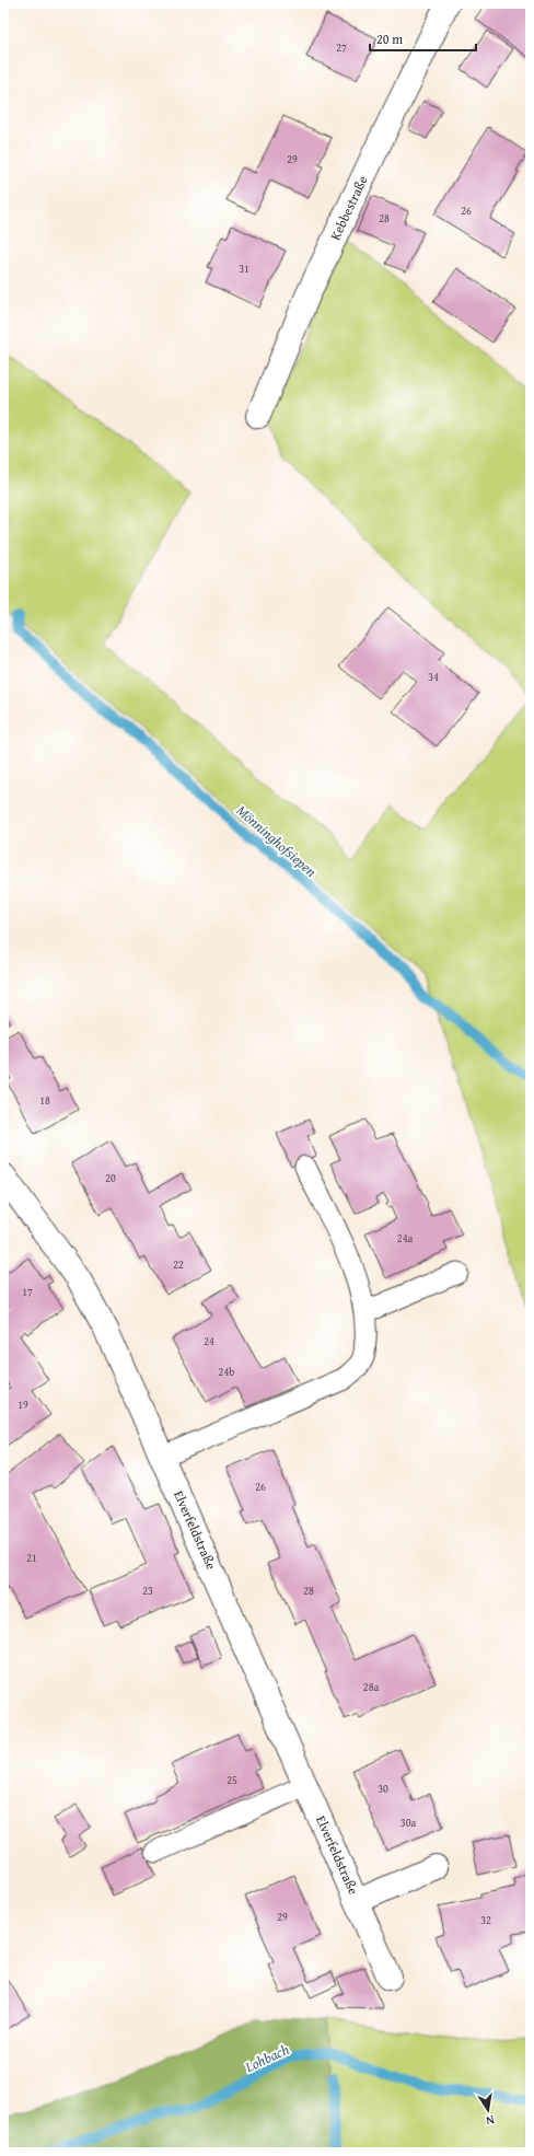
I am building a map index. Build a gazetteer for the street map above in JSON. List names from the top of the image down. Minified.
{"streets":{"street":["Kebbestraße","Elverfeldstraße"]},"water":["Mönninghofsiepen","Lohbach"],"house_numbers":["27","29","26","28","31","34","18","20","24a","22","17","24","24b","19","26","21","23","28","28a","25","30","30a","29","32"],"scale_bar":"20 m","north":"bottom"}
